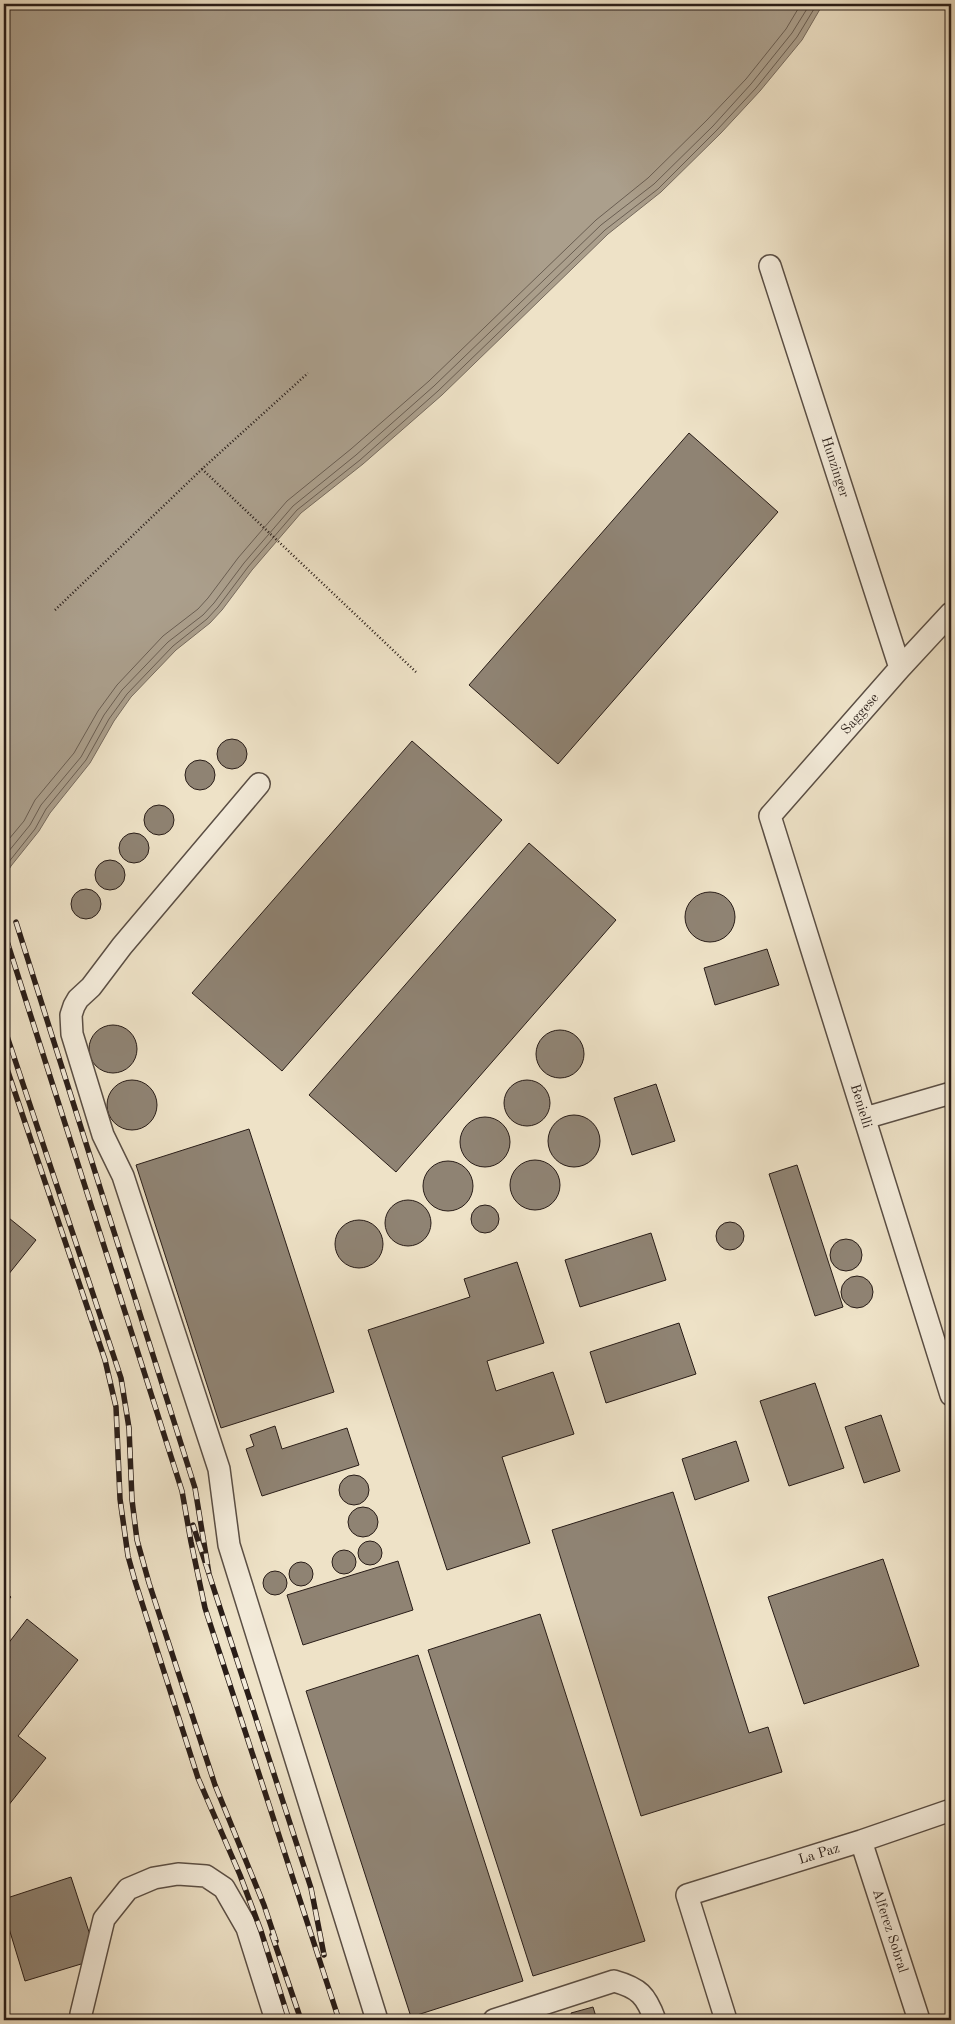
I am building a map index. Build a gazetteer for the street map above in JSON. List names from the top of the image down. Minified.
{"streets":{"street":["Hunzinger","Saggese","Benielli","La Paz","Alferez Sobral"]},"crossings":[["Hunzinger","Saggese"],["Saggese","Benielli"],["La Paz","Alferez Sobral"]]}
